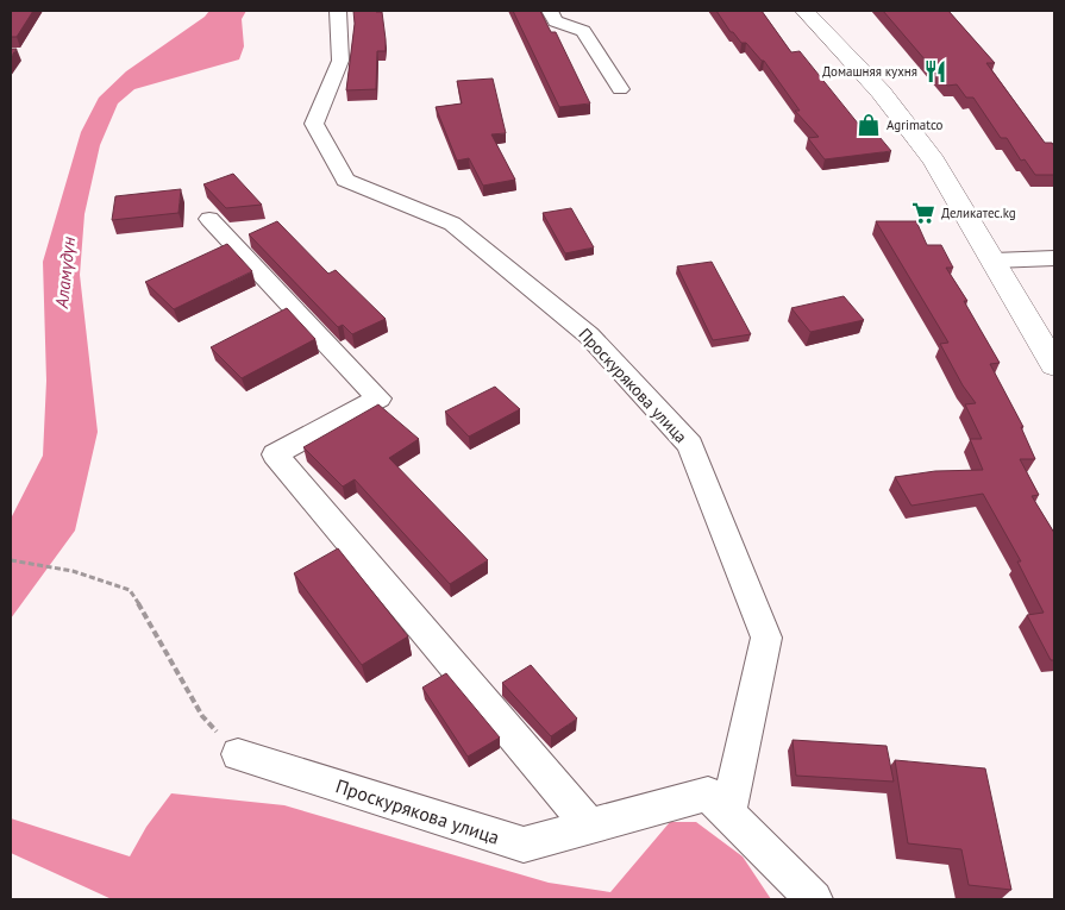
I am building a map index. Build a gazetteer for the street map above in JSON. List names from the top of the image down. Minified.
{"streets":{"street":["Проскурякова улица"]},"water":["Аламүдүн"],"places":{"restaurant":["Домашняя кухня"],"shop":["Agrimatco"],"supermarket":["Деликатес.kg"]}}
